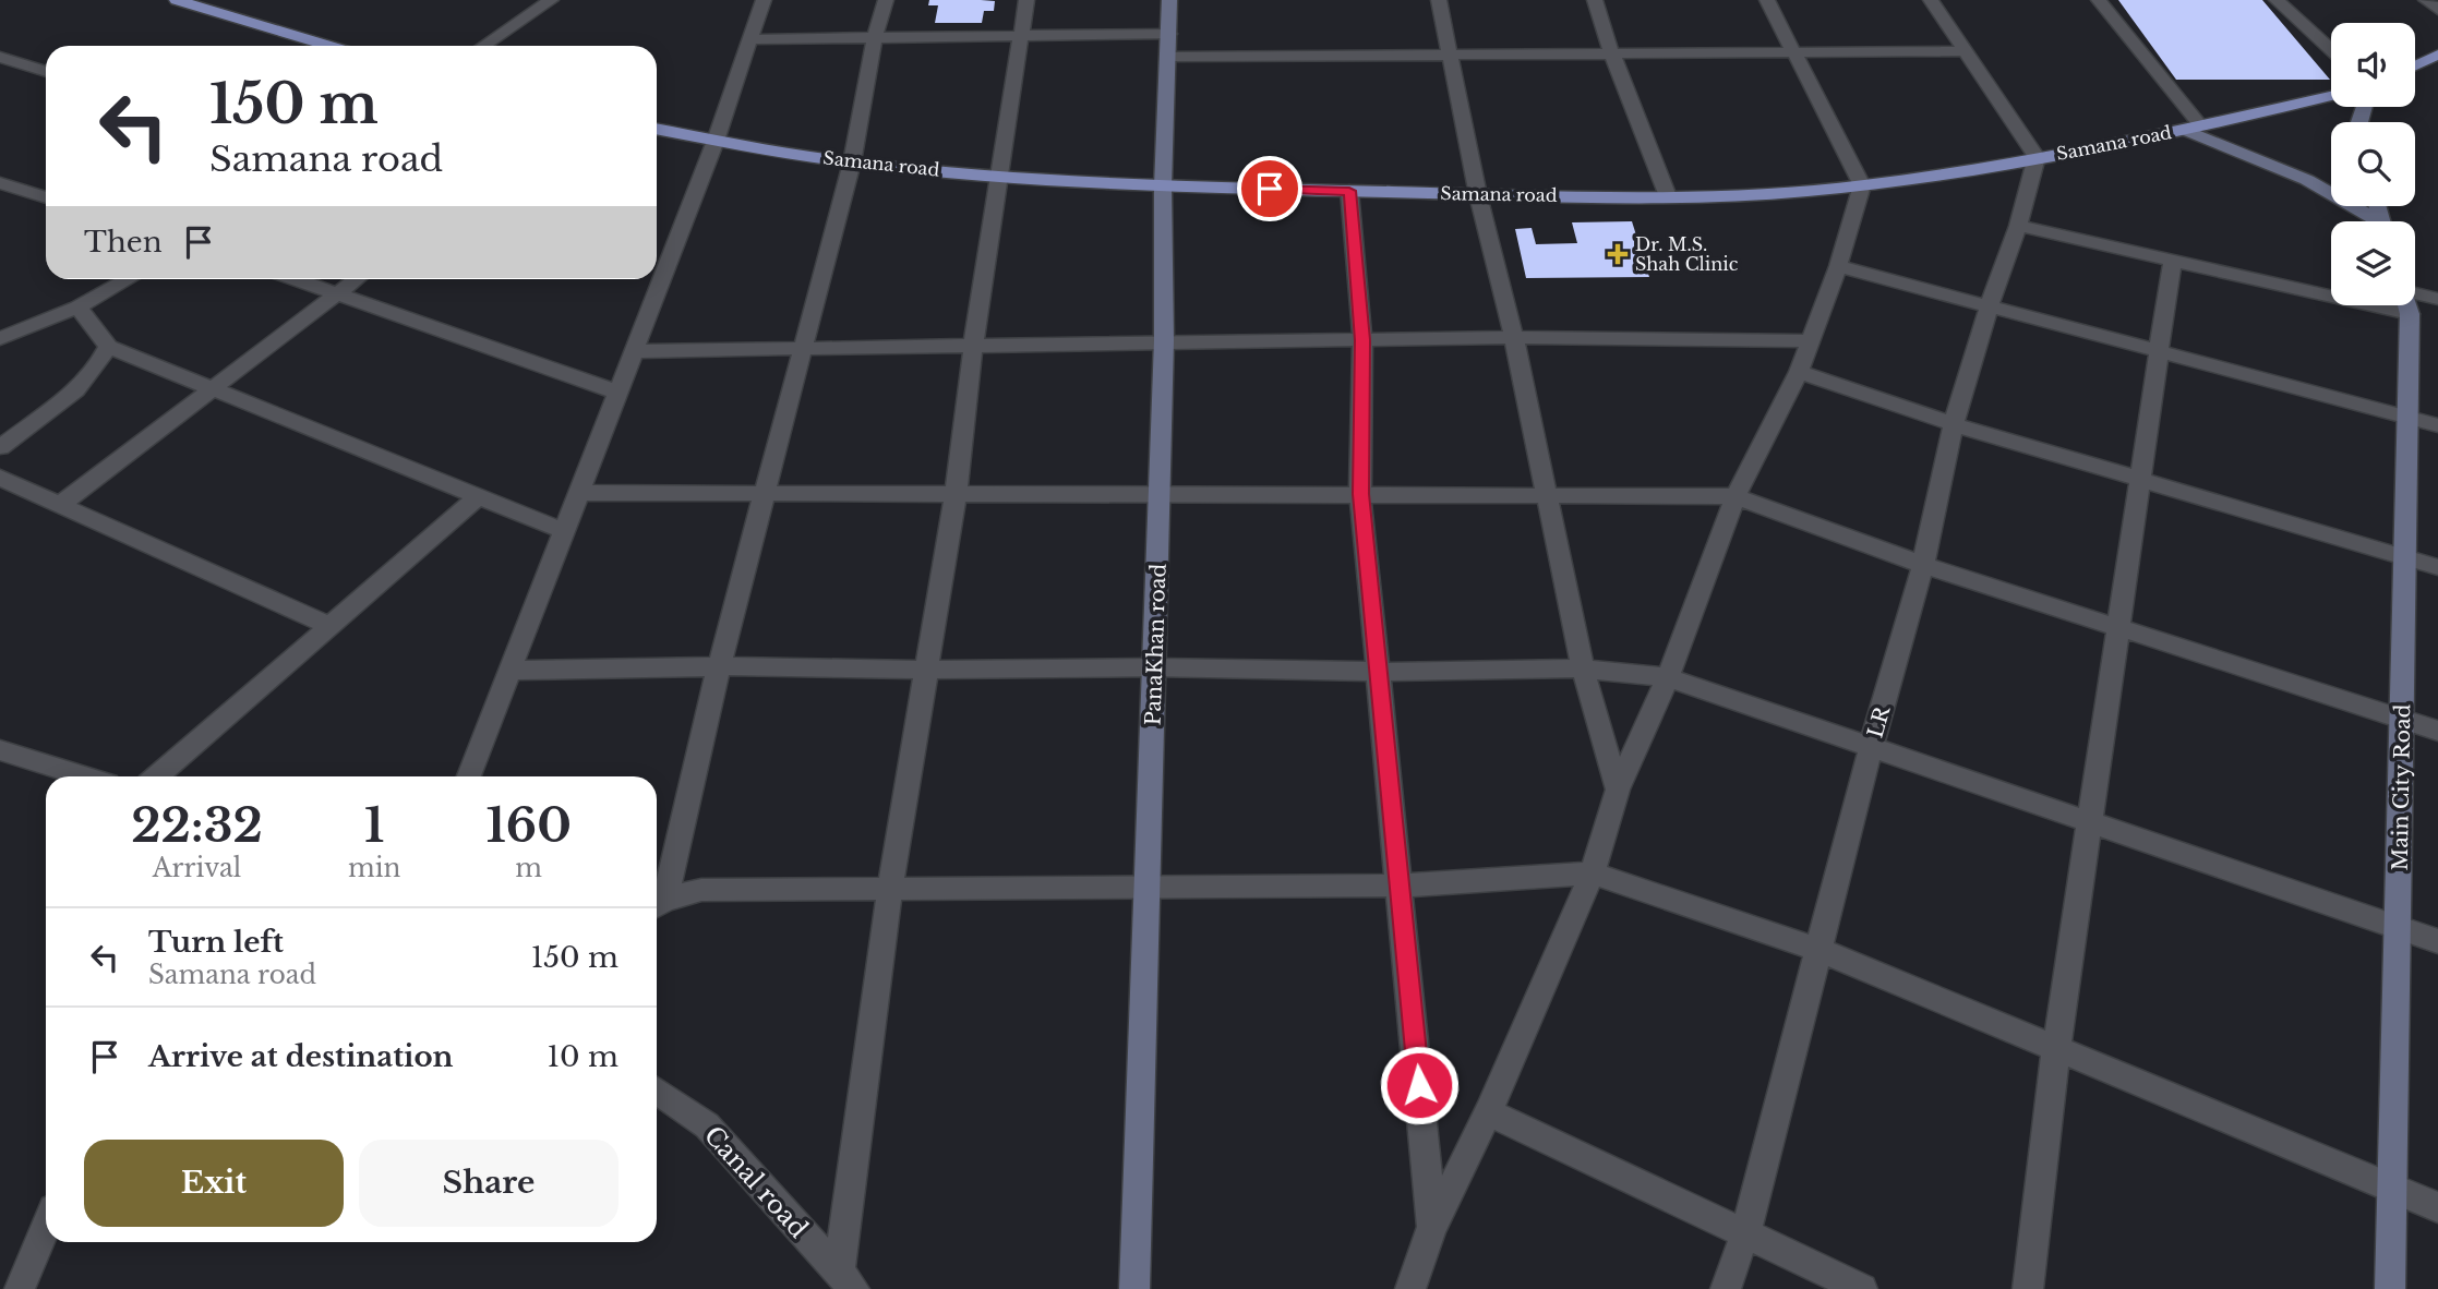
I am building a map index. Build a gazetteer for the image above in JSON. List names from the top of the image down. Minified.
{"streets":{"main road":["Samana road"],"street":["PanaKhan road","LR","Main City Road","Canal road"]},"crossings":[["Samana road","PanaKhan road"],["Samana road","LR"]],"places":{"health":["Dr. M.S. Shah Clinic"]},"page":{"turn":["150 m","Samana road"],"then":"Then","eta":["22:32","Arrival","1","min","160","m"],"list":[{"name":"Turn left","note":"Samana road","value":"150 m"},{"name":"Arrive at destination","value":"10 m"}],"buttons":["Exit","Share"]}}
